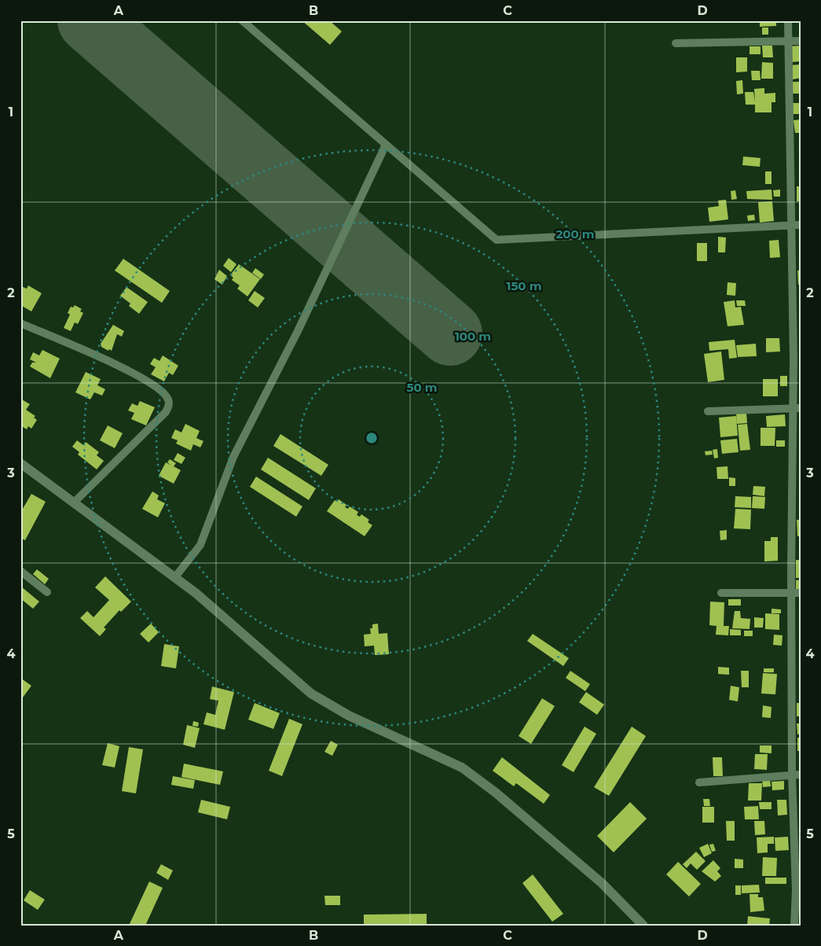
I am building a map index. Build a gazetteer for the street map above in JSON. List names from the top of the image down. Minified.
{"grid":{"columns":["A","B","C","D"],"rows":["1","2","3","4","5"]},"rings":["200 m","150 m","100 m","50 m"]}
